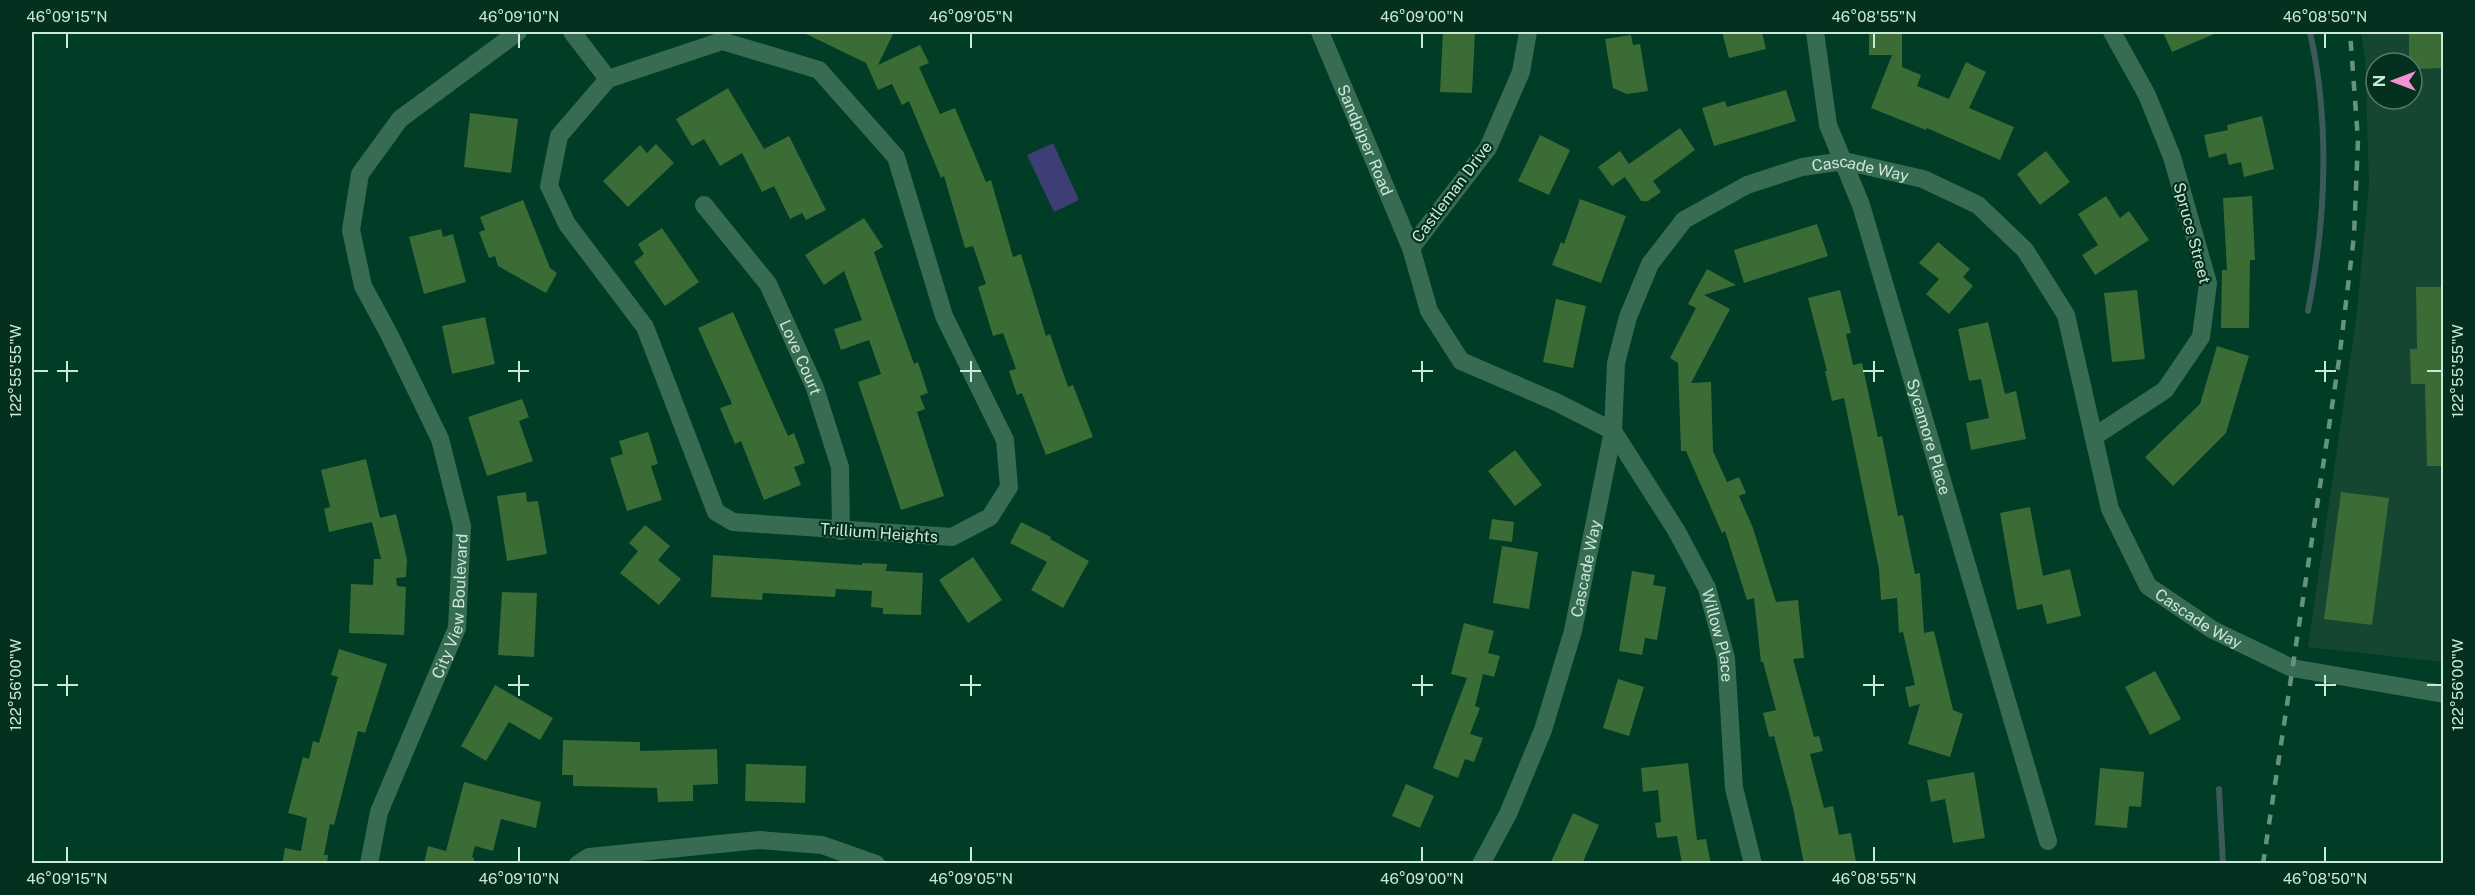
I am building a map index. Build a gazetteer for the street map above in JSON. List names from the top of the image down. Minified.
{"streets":{"street":["Sandpiper Road","Cascade Way","Castleman Drive","Spruce Street","Love Court","Sycamore Place","Trillium Heights","City View Boulevard","Willow Place"]},"crossings":[["Sandpiper Road","Castleman Drive"],["Cascade Way","Castleman Drive"],["Cascade Way","Spruce Street"],["Cascade Way","Sycamore Place"],["Cascade Way","Willow Place"],["Castleman Drive","Willow Place"],["Love Court","Trillium Heights"]],"north":"left","coordinates":["46°09'15\"N","46°09'10\"N","46°09'05\"N","46°09'00\"N","46°08'55\"N","46°08'50\"N","122°55'55\"W","122°56'00\"W"]}
